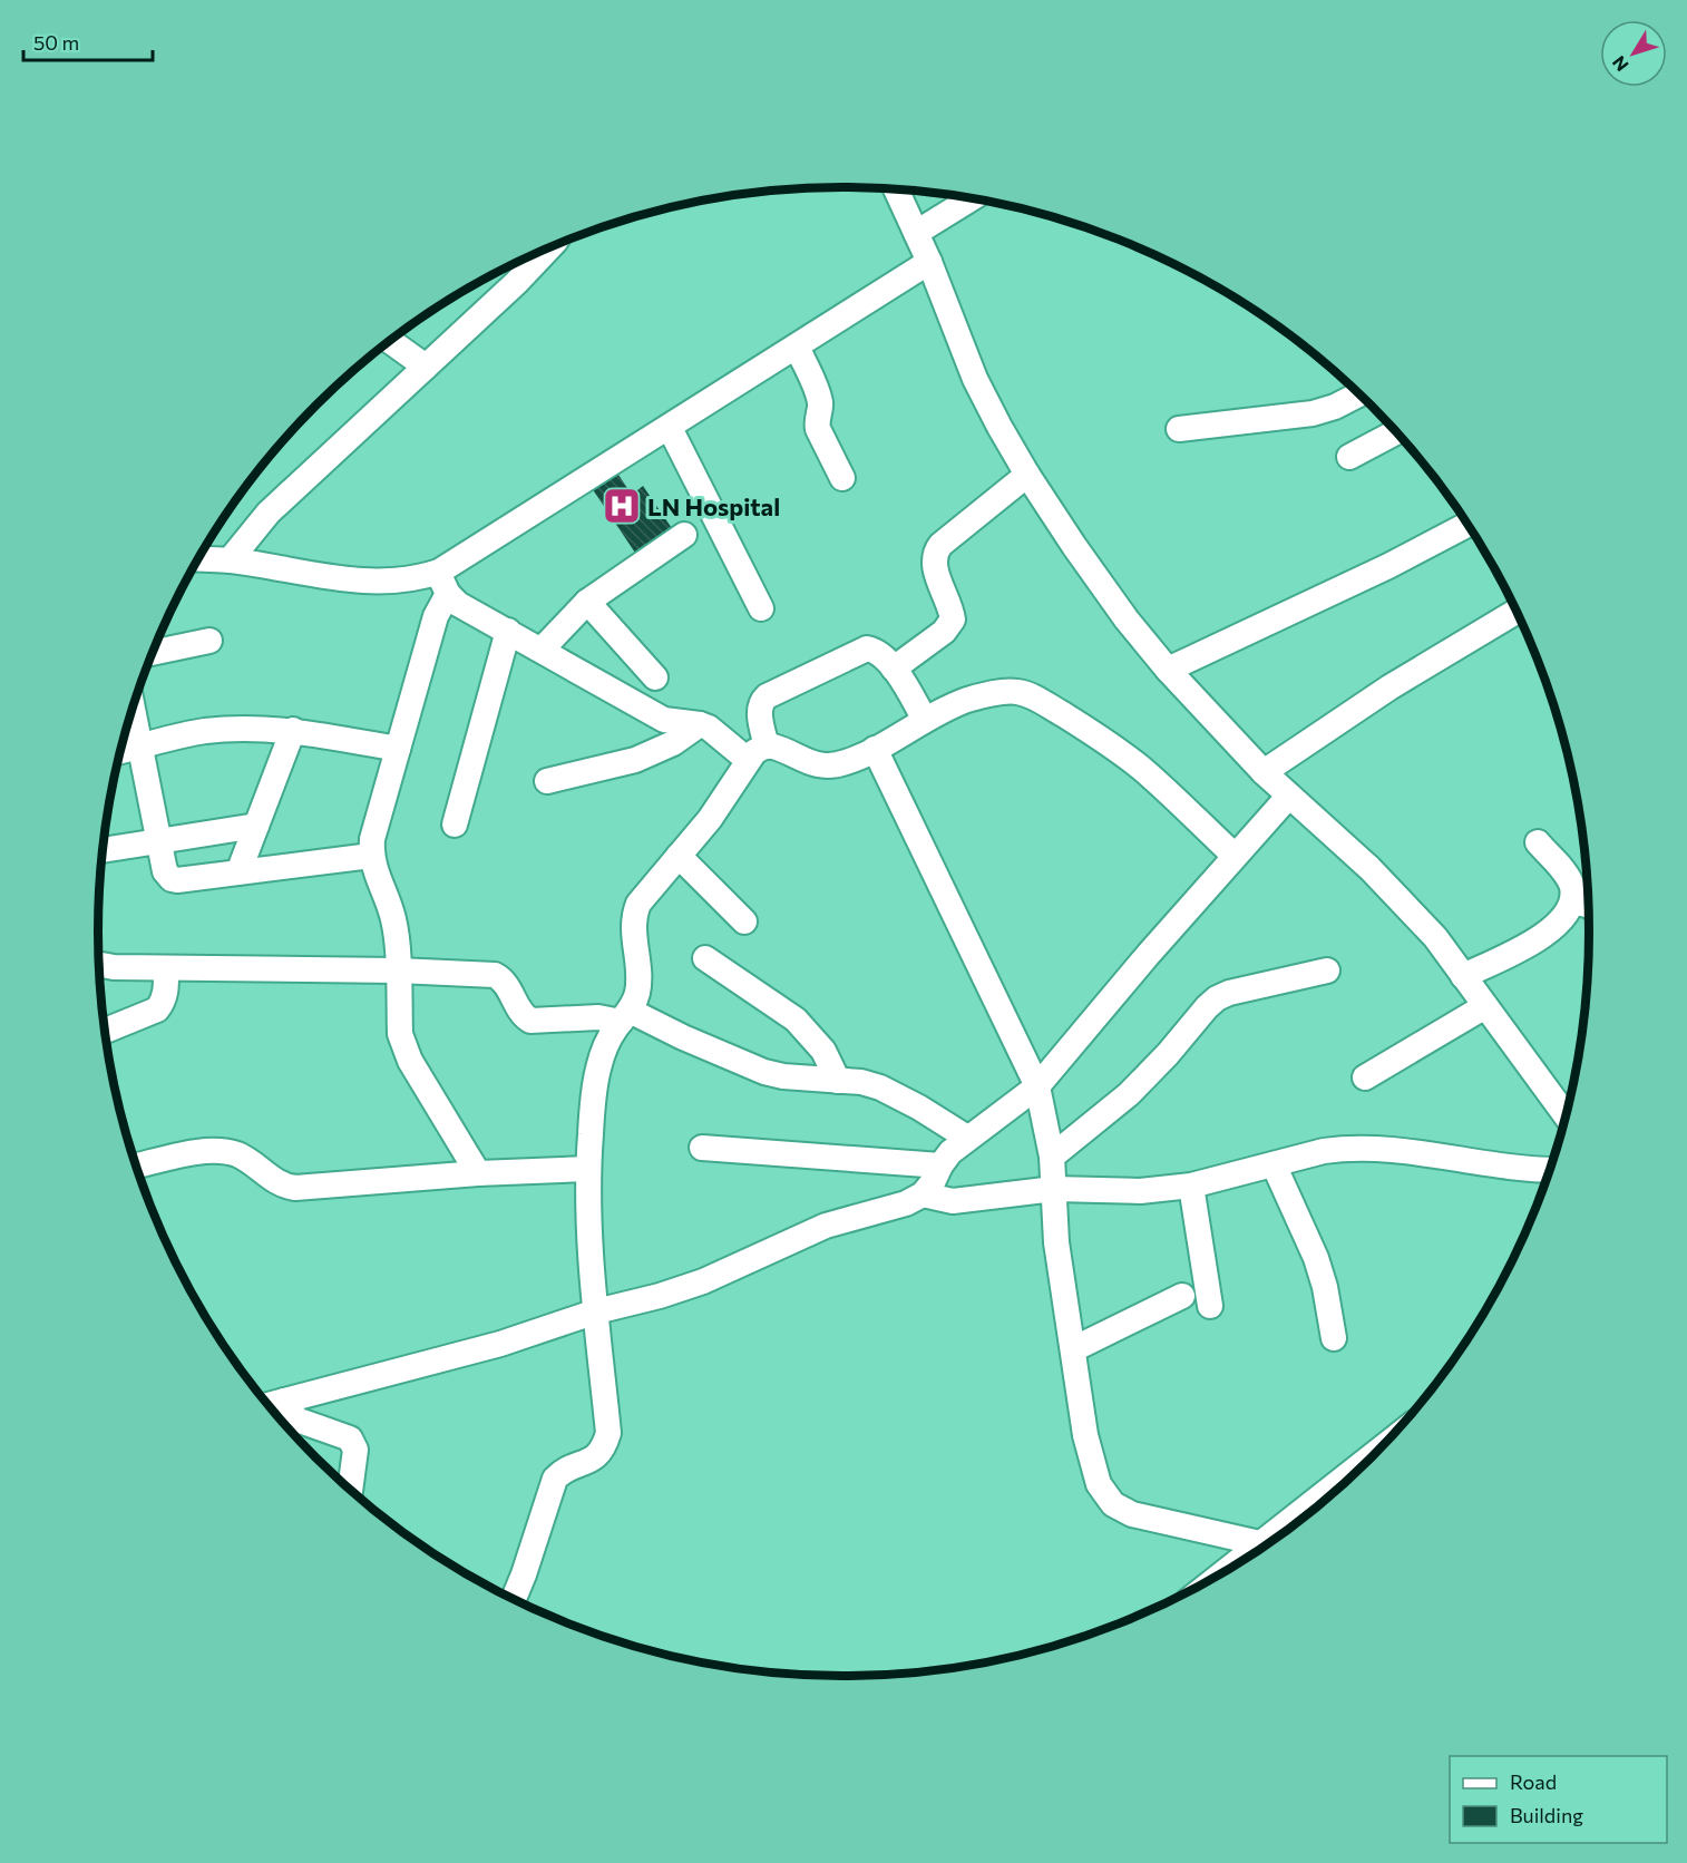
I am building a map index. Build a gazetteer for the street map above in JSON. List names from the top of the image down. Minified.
{"places":{"hospital":["LN Hospital"]},"legend":["Road","Building"],"scale_bar":"50 m","north":"bottom left"}
